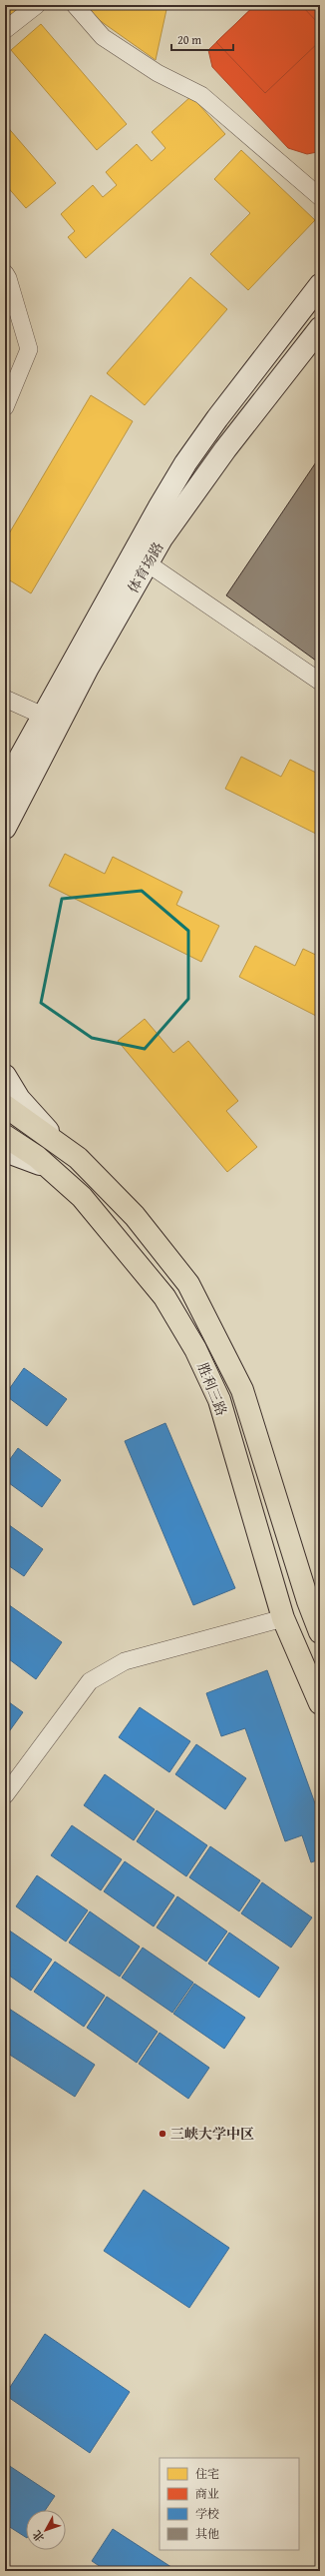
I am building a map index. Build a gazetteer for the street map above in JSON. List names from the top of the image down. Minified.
{"streets":{"main road":["体育场路","胜利三路"]},"places":["三峡大学中区"],"legend":["住宅","商业","学校","其他"],"scale_bar":"20 m","north":"bottom left"}
